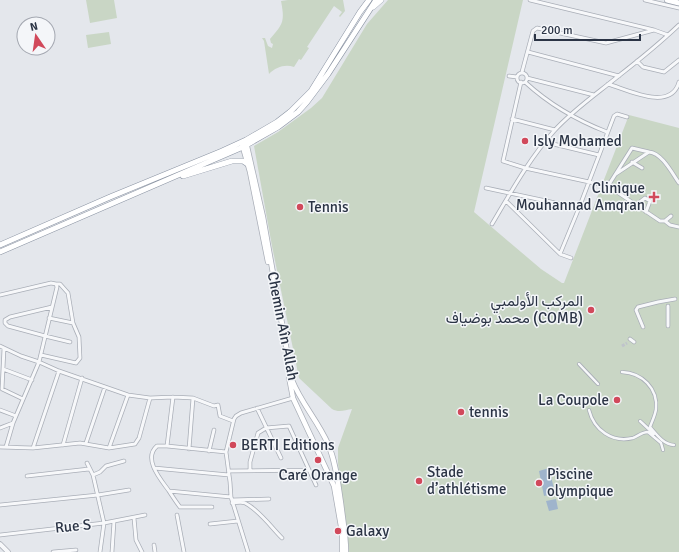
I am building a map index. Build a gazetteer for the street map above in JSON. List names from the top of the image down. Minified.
{"streets":{"main road":["Chemin Aîn Allah"],"street":["Rue S"]},"places":{"other":["Isly Mohamed","Tennis","المركب الأولمبي محمد بوضياف (COMB)","La Coupole","tennis","BERTI Editions","Caré Orange","Stade d’athlétisme","Piscine olympique","Galaxy"],"health":["Clinique Mouhannad Amqran"]},"scale_bar":"200 m","north":"top"}
